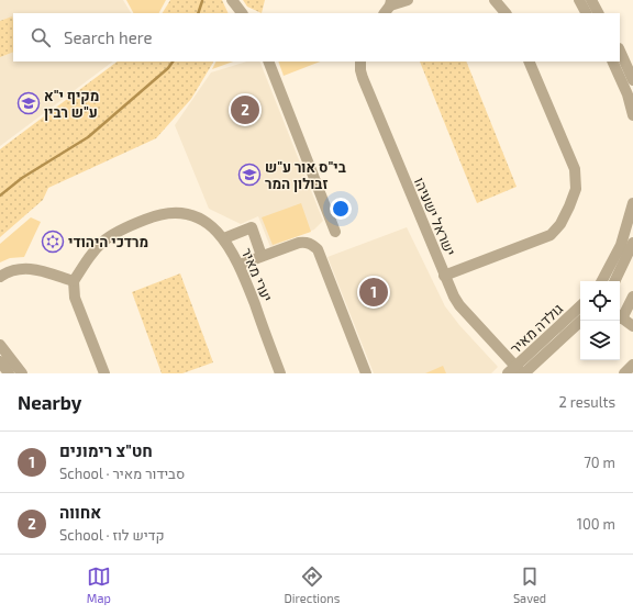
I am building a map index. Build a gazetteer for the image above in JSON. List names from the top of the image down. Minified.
{"streets":{"street":["ישראל ישעיהו","יערי מאיר","גולדה מאיר"]},"crossings":[["ישראל ישעיהו","גולדה מאיר"]],"places":{"school or university":["מקיף י\"א ע\"ש רבין","בי\"ס אור ע\"ש זבולון המר"],"synagogue":["מרדכי היהודי"]},"page":{"search":"Search here","pins":["2","1"],"heading":["Nearby","2 results"],"list":[{"mark":"1","name":"חט\"צ רימונים","note":"School · סבידור מאיר","value":"70 m"},{"mark":"2","name":"אחווה","note":"School · קדיש לוז","value":"100 m"}],"nav":["Map","Directions","Saved"]}}
